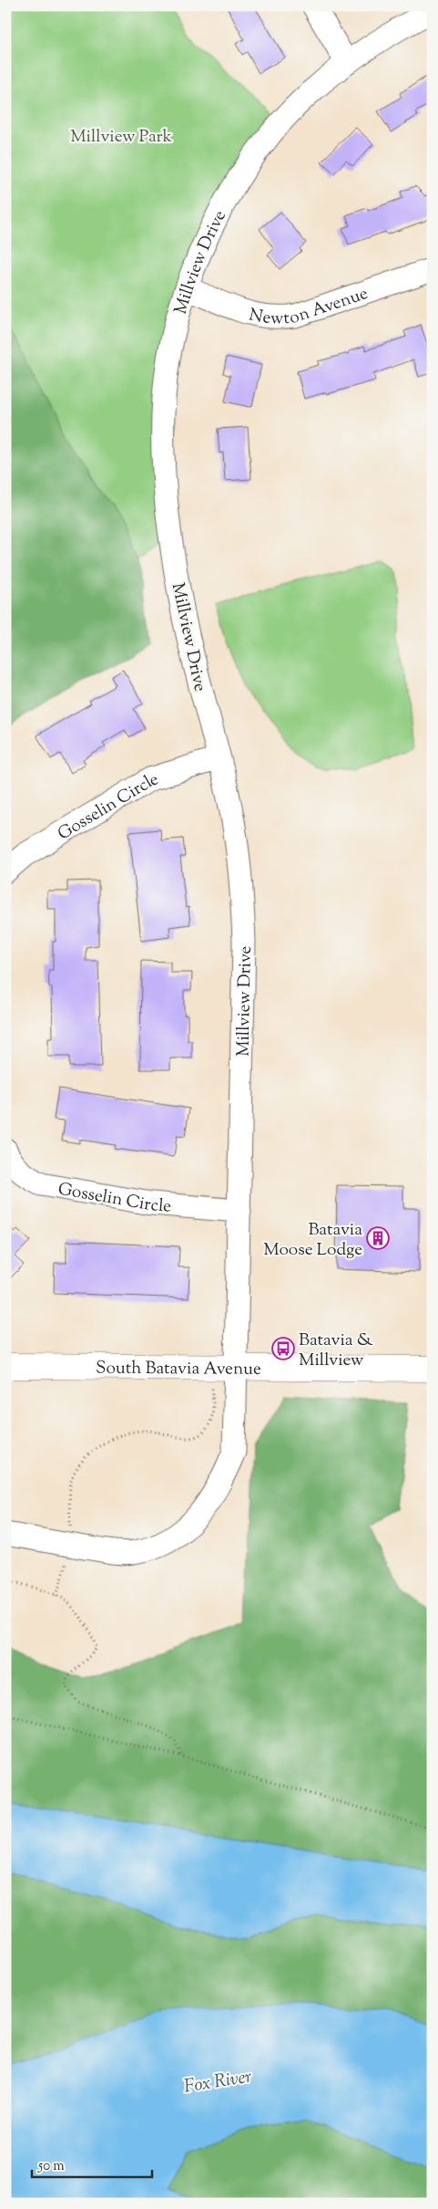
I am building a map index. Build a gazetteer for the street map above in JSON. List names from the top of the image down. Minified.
{"streets":{"main road":["South Batavia Avenue"],"street":["Millview Drive","Newton Avenue","Gosselin Circle"]},"crossings":[["Millview Drive","Newton Avenue"],["Millview Drive","Gosselin Circle"],["Millview Drive","South Batavia Avenue"]],"water":["Fox River"],"parks":["Millview Park"],"places":{"building":["Batavia Moose Lodge"],"bus stop":["Batavia & Millview"]},"scale_bar":"50 m"}
